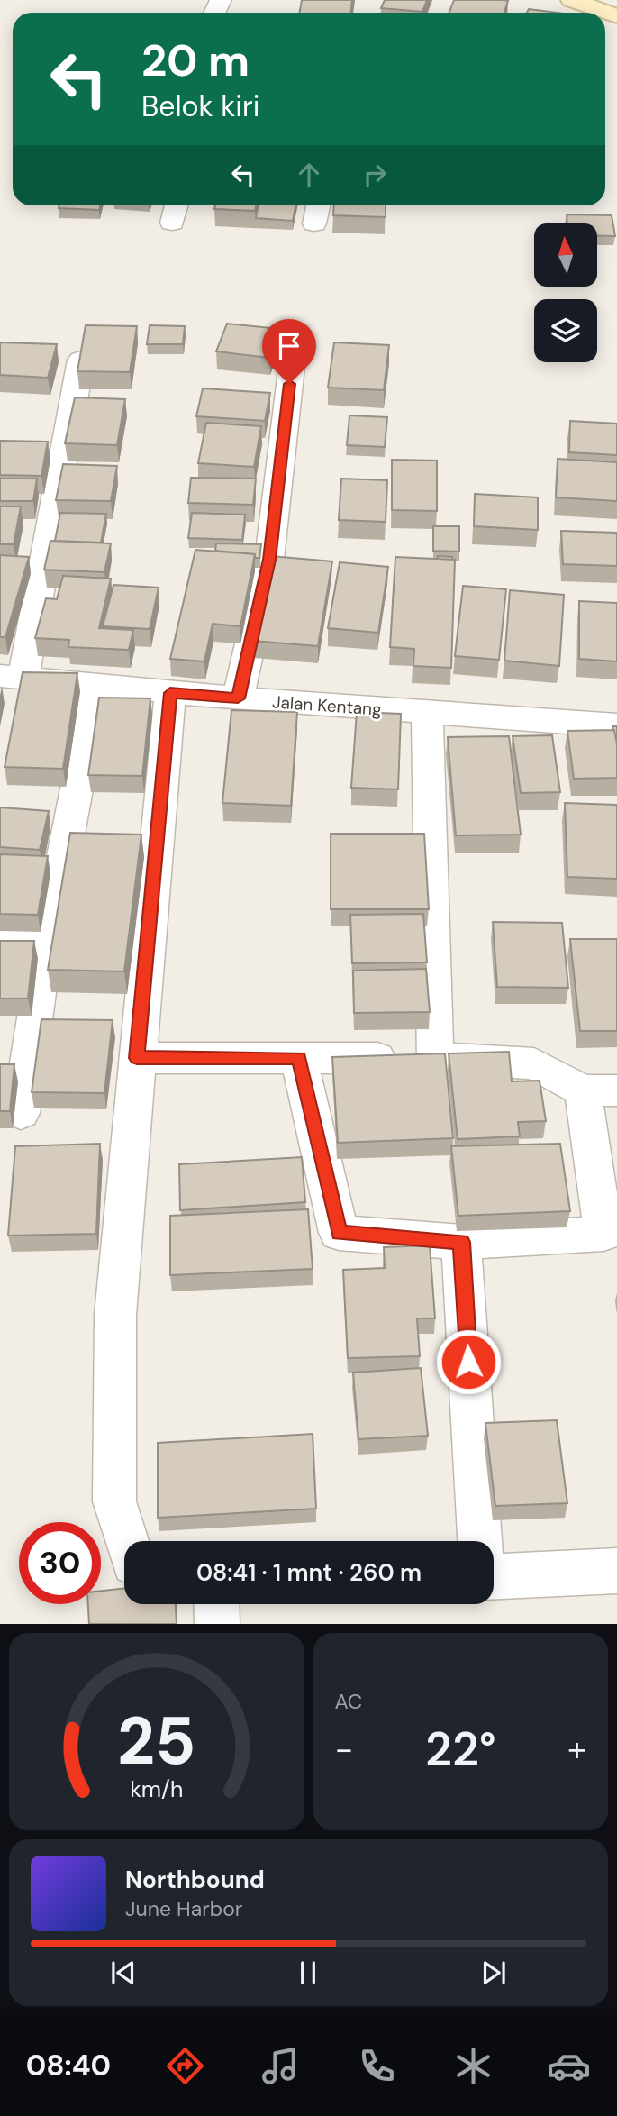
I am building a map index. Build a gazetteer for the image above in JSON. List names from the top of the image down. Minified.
{"streets":{"street":["Jalan Kentang"]},"north":"top","page":{"turn":["20 m","Belok kiri"],"limit":"30","trip":"08:41 · 1 mnt · 260 m","tile":"AC","heat":["−","22°","+"],"song":["Northbound","June Harbor"],"tabs":"08:40","gauge":["25","km/h"]}}
